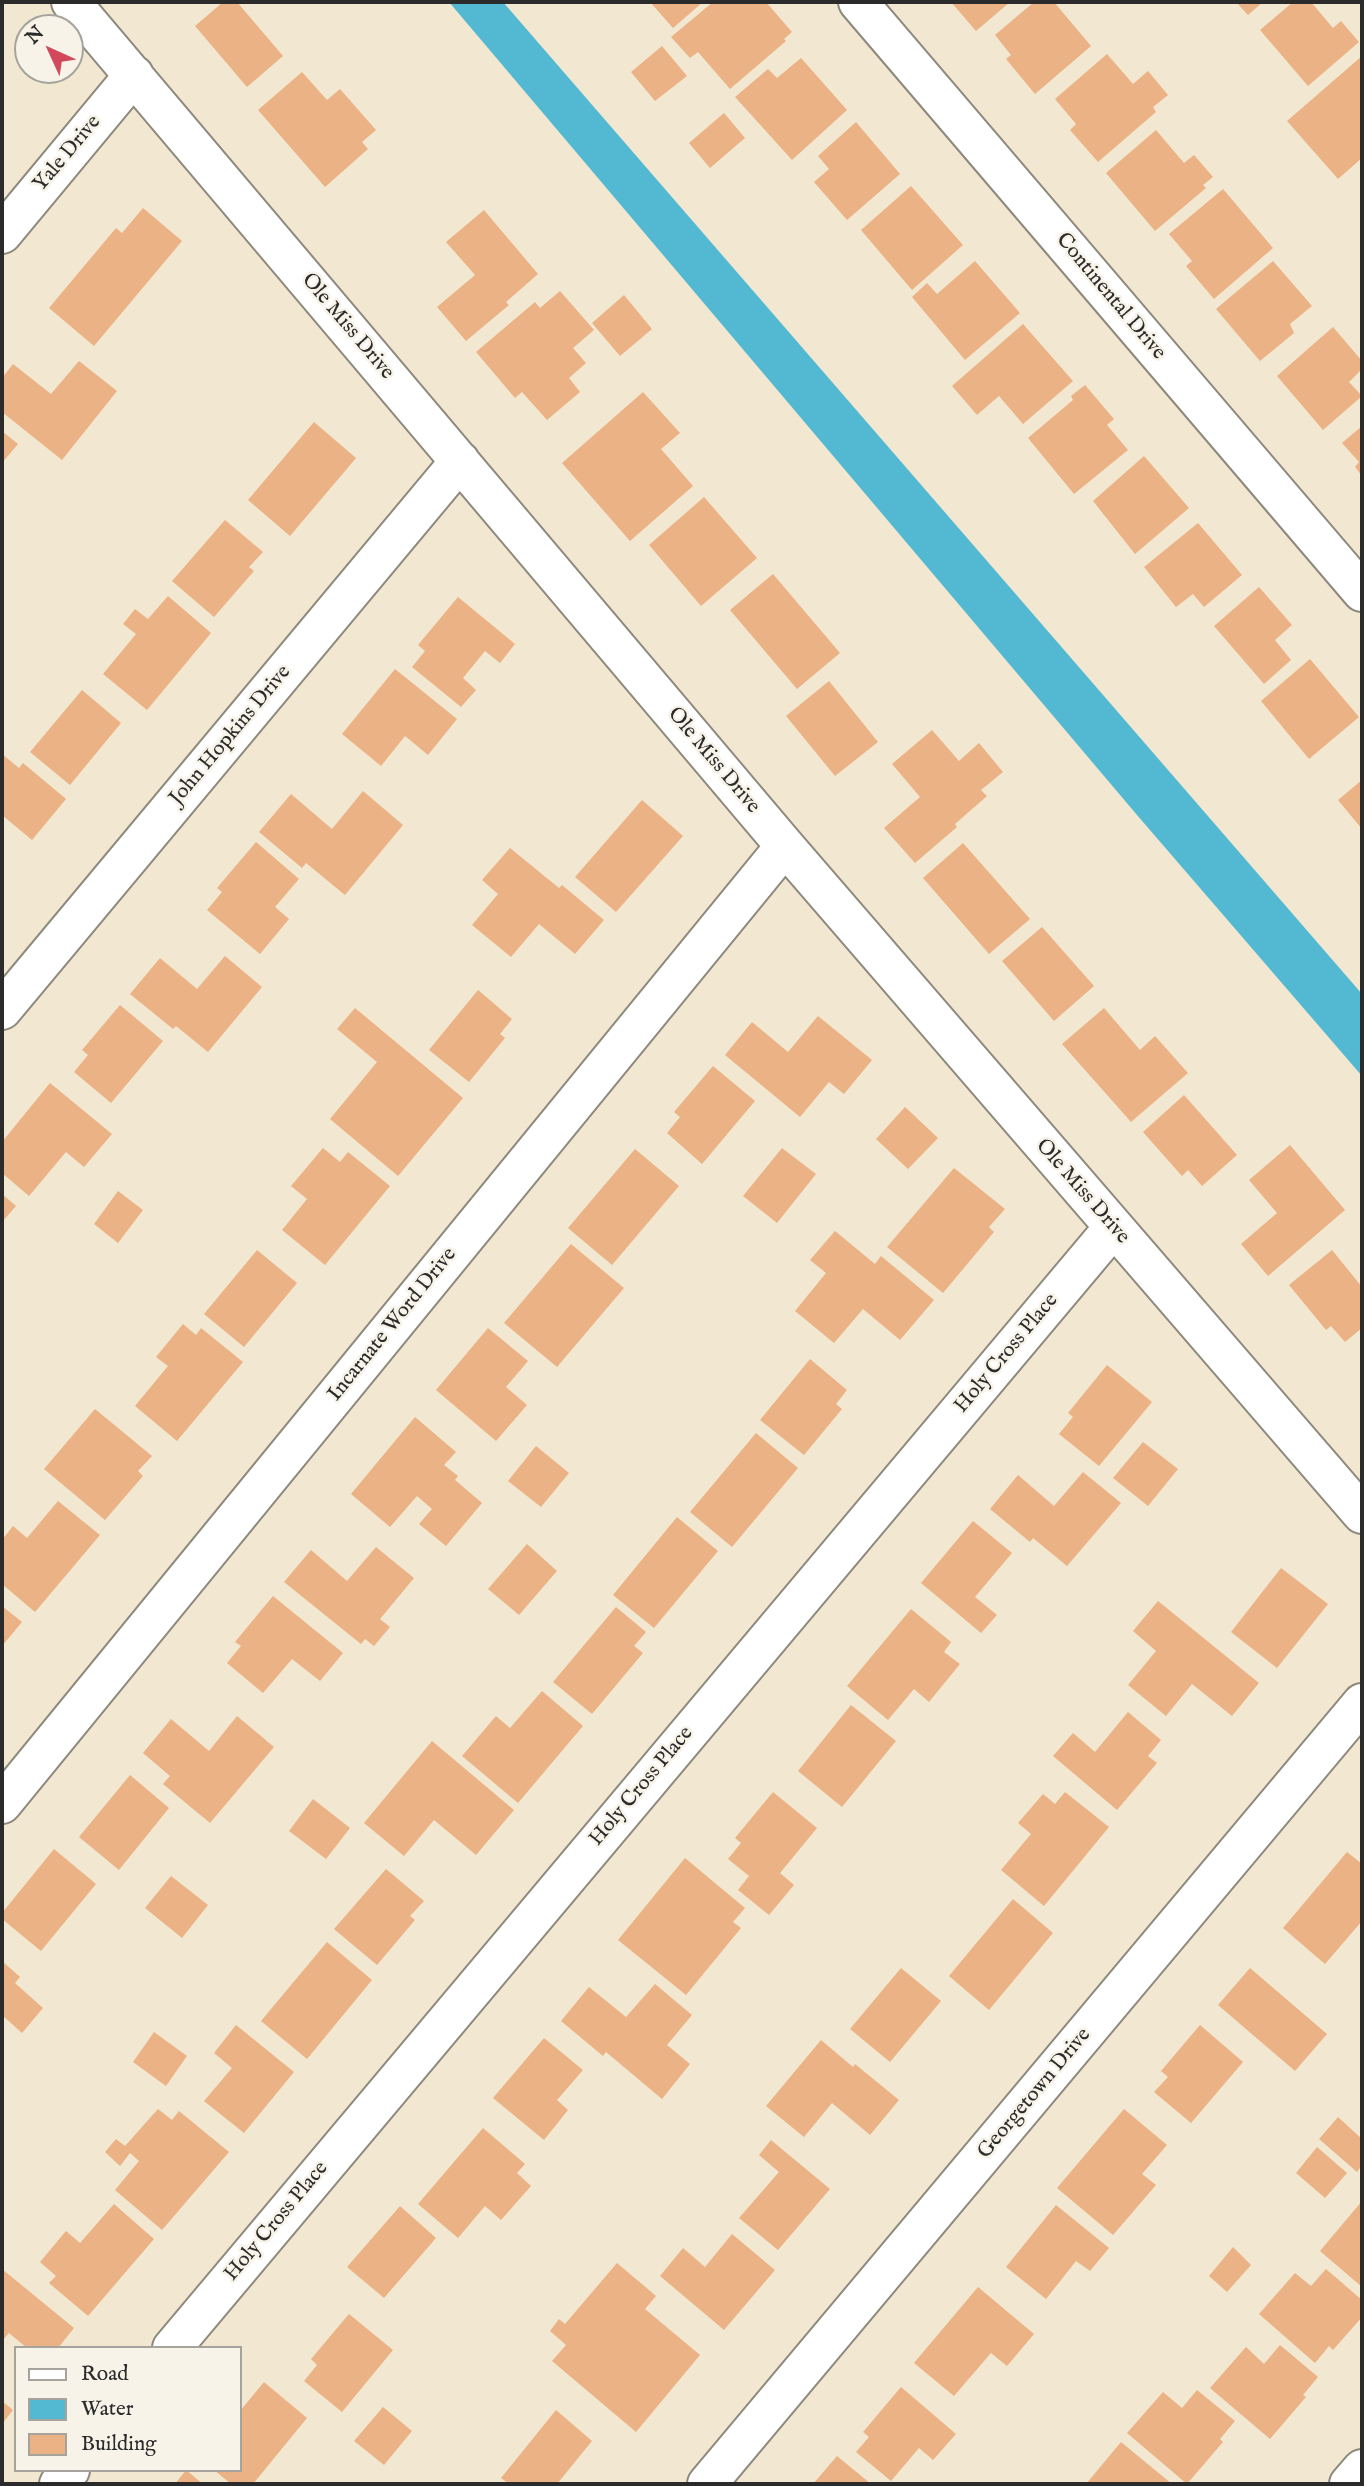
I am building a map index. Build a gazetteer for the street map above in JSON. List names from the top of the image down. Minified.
{"streets":{"street":["Yale Drive","Continental Drive","Ole Miss Drive","John Hopkins Drive","Incarnate Word Drive","Holy Cross Place","Georgetown Drive"]},"crossings":[["Yale Drive","Ole Miss Drive"],["Ole Miss Drive","John Hopkins Drive"],["Ole Miss Drive","Incarnate Word Drive"],["Ole Miss Drive","Holy Cross Place"]],"legend":["Road","Water","Building"],"north":"top left"}
